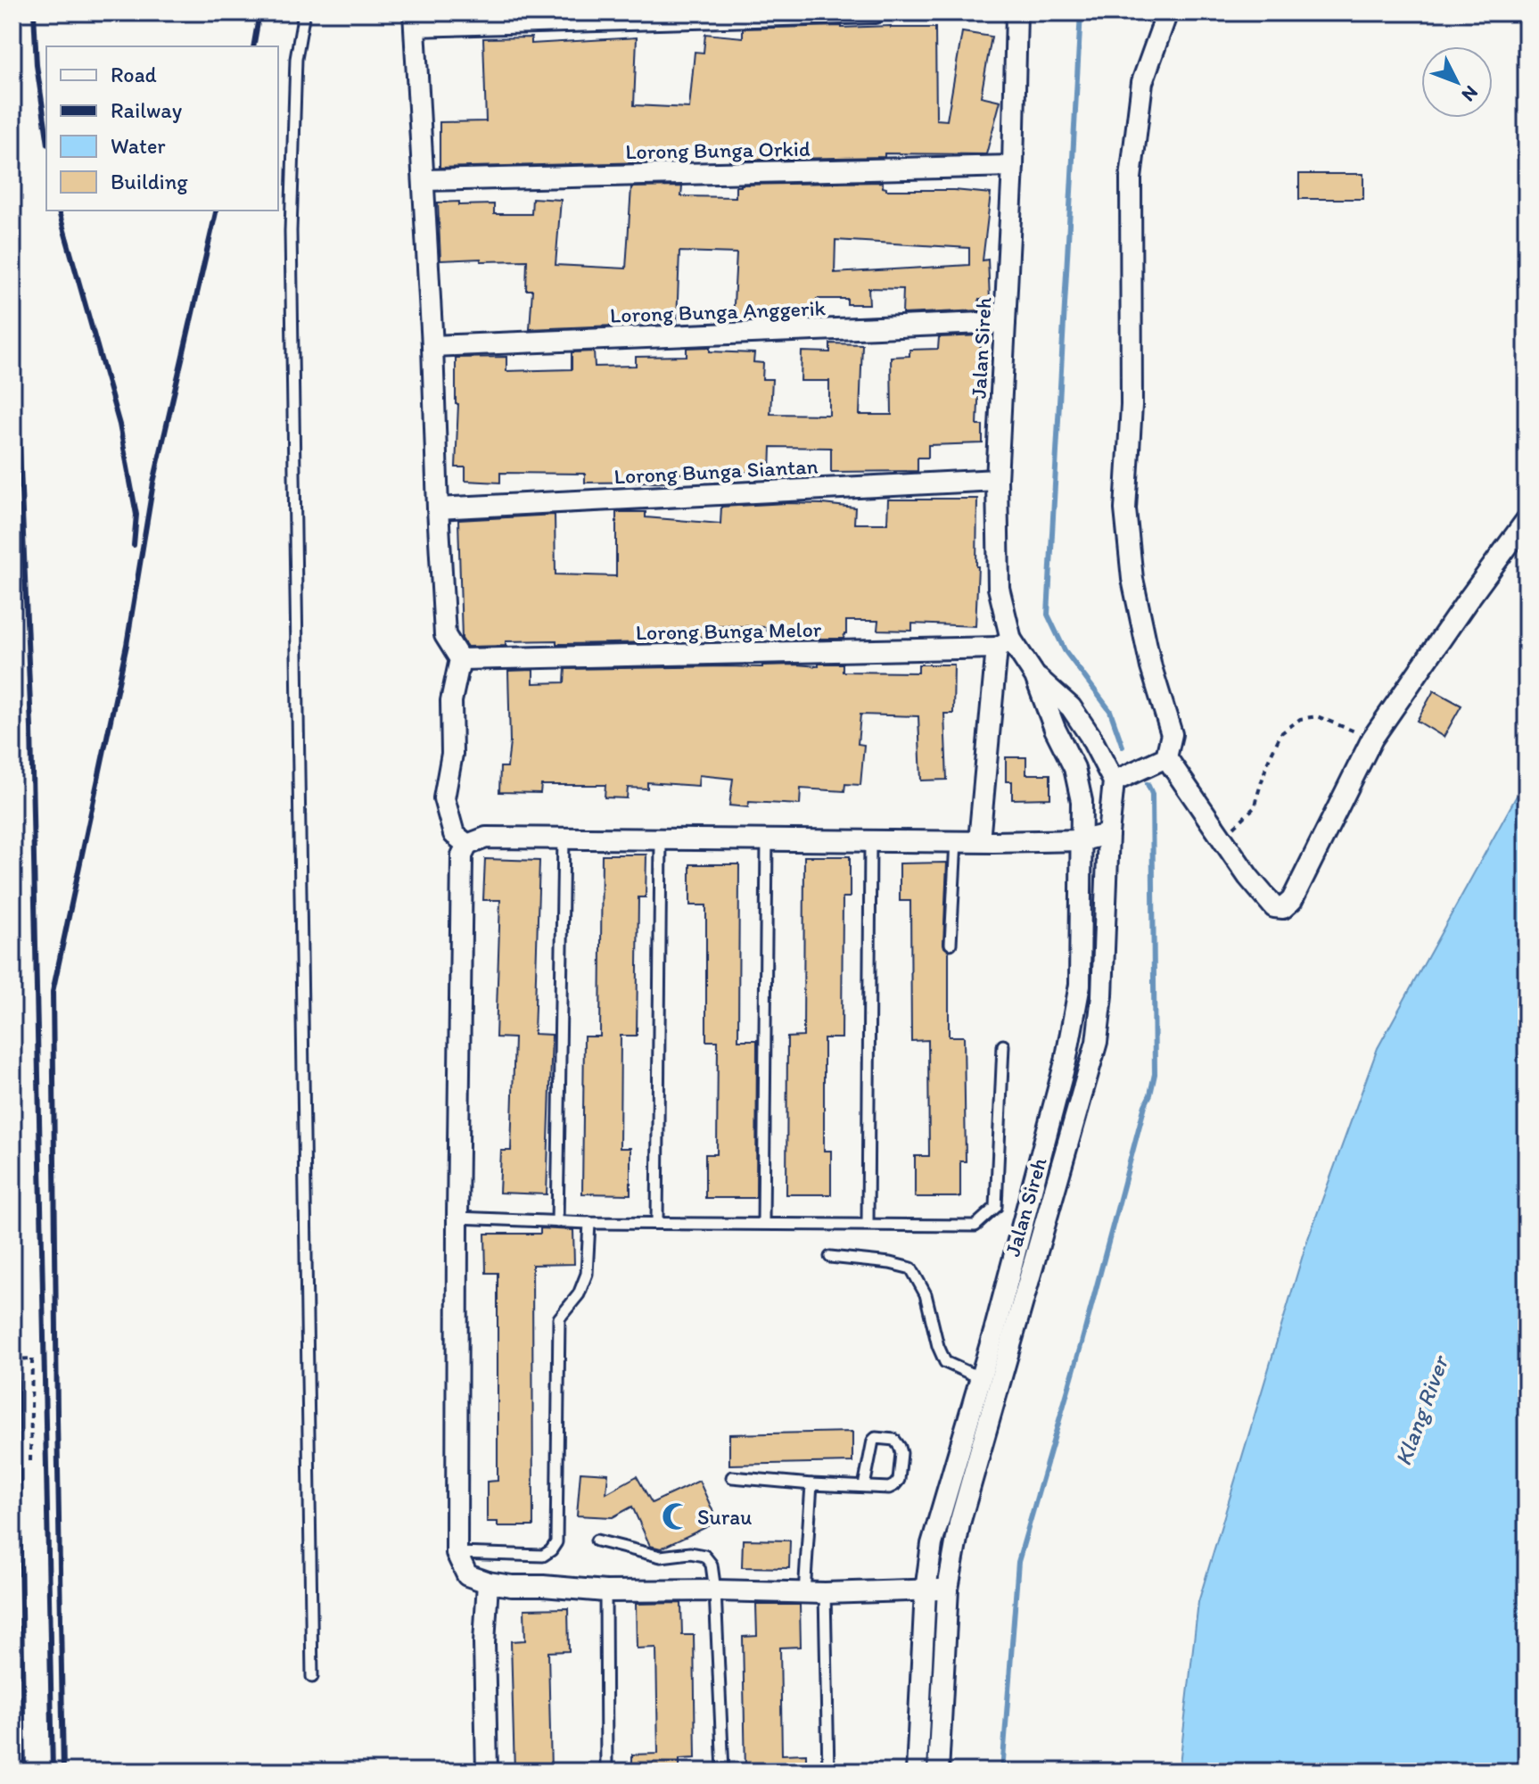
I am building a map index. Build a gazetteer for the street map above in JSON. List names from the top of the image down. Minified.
{"streets":{"street":["Lorong Bunga Orkid","Lorong Bunga Anggerik","Jalan Sireh","Lorong Bunga Siantan","Lorong Bunga Melor"]},"crossings":[["Lorong Bunga Orkid","Jalan Sireh"],["Lorong Bunga Anggerik","Jalan Sireh"],["Jalan Sireh","Lorong Bunga Siantan"],["Jalan Sireh","Lorong Bunga Melor"]],"water":["Klang River"],"places":{"mosque":["Surau"]},"legend":["Road","Railway","Water","Building"],"north":"bottom right"}
